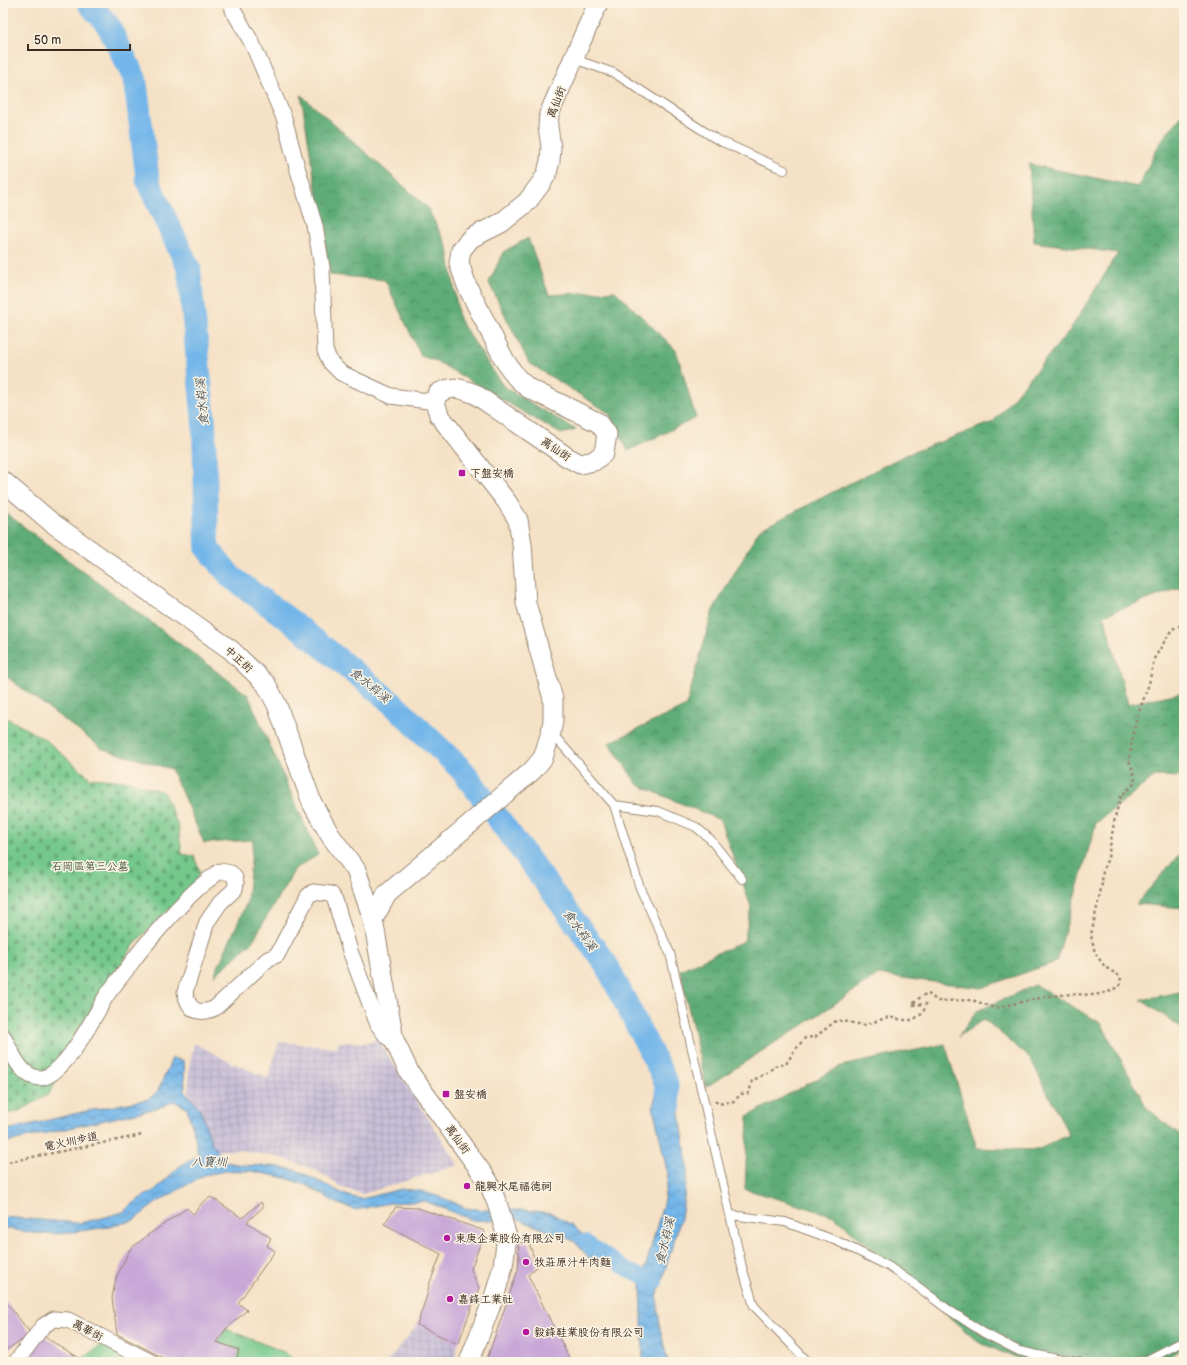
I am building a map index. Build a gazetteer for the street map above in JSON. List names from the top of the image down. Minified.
{"streets":{"street":["萬仙街","中正街","萬華街"],"path":["電火圳步道"]},"crossings":[["萬仙街","中正街"]],"water":["食水嵙溪","八寶圳"],"parks":["石岡區第三公墓"],"places":{"transit":["下盤安橋","盤安橋"],"other":["龍興水尾福德祠","東庚企業股份有限公司","牧莊原汁牛肉麵","嘉鋒工業社","毅鋒鞋業股份有限公司"]},"scale_bar":"50 m"}
